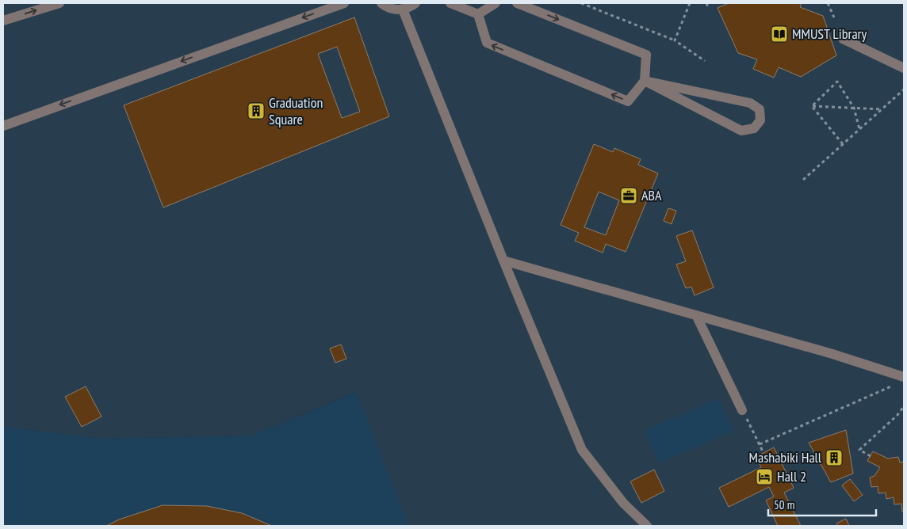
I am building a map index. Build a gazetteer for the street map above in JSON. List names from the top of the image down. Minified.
{"places":{"library":["MMUST Library"],"building":["Graduation Square","Mashabiki Hall"],"office":["ABA"],"hotel":["Hall 2"]},"scale_bar":"50 m"}
